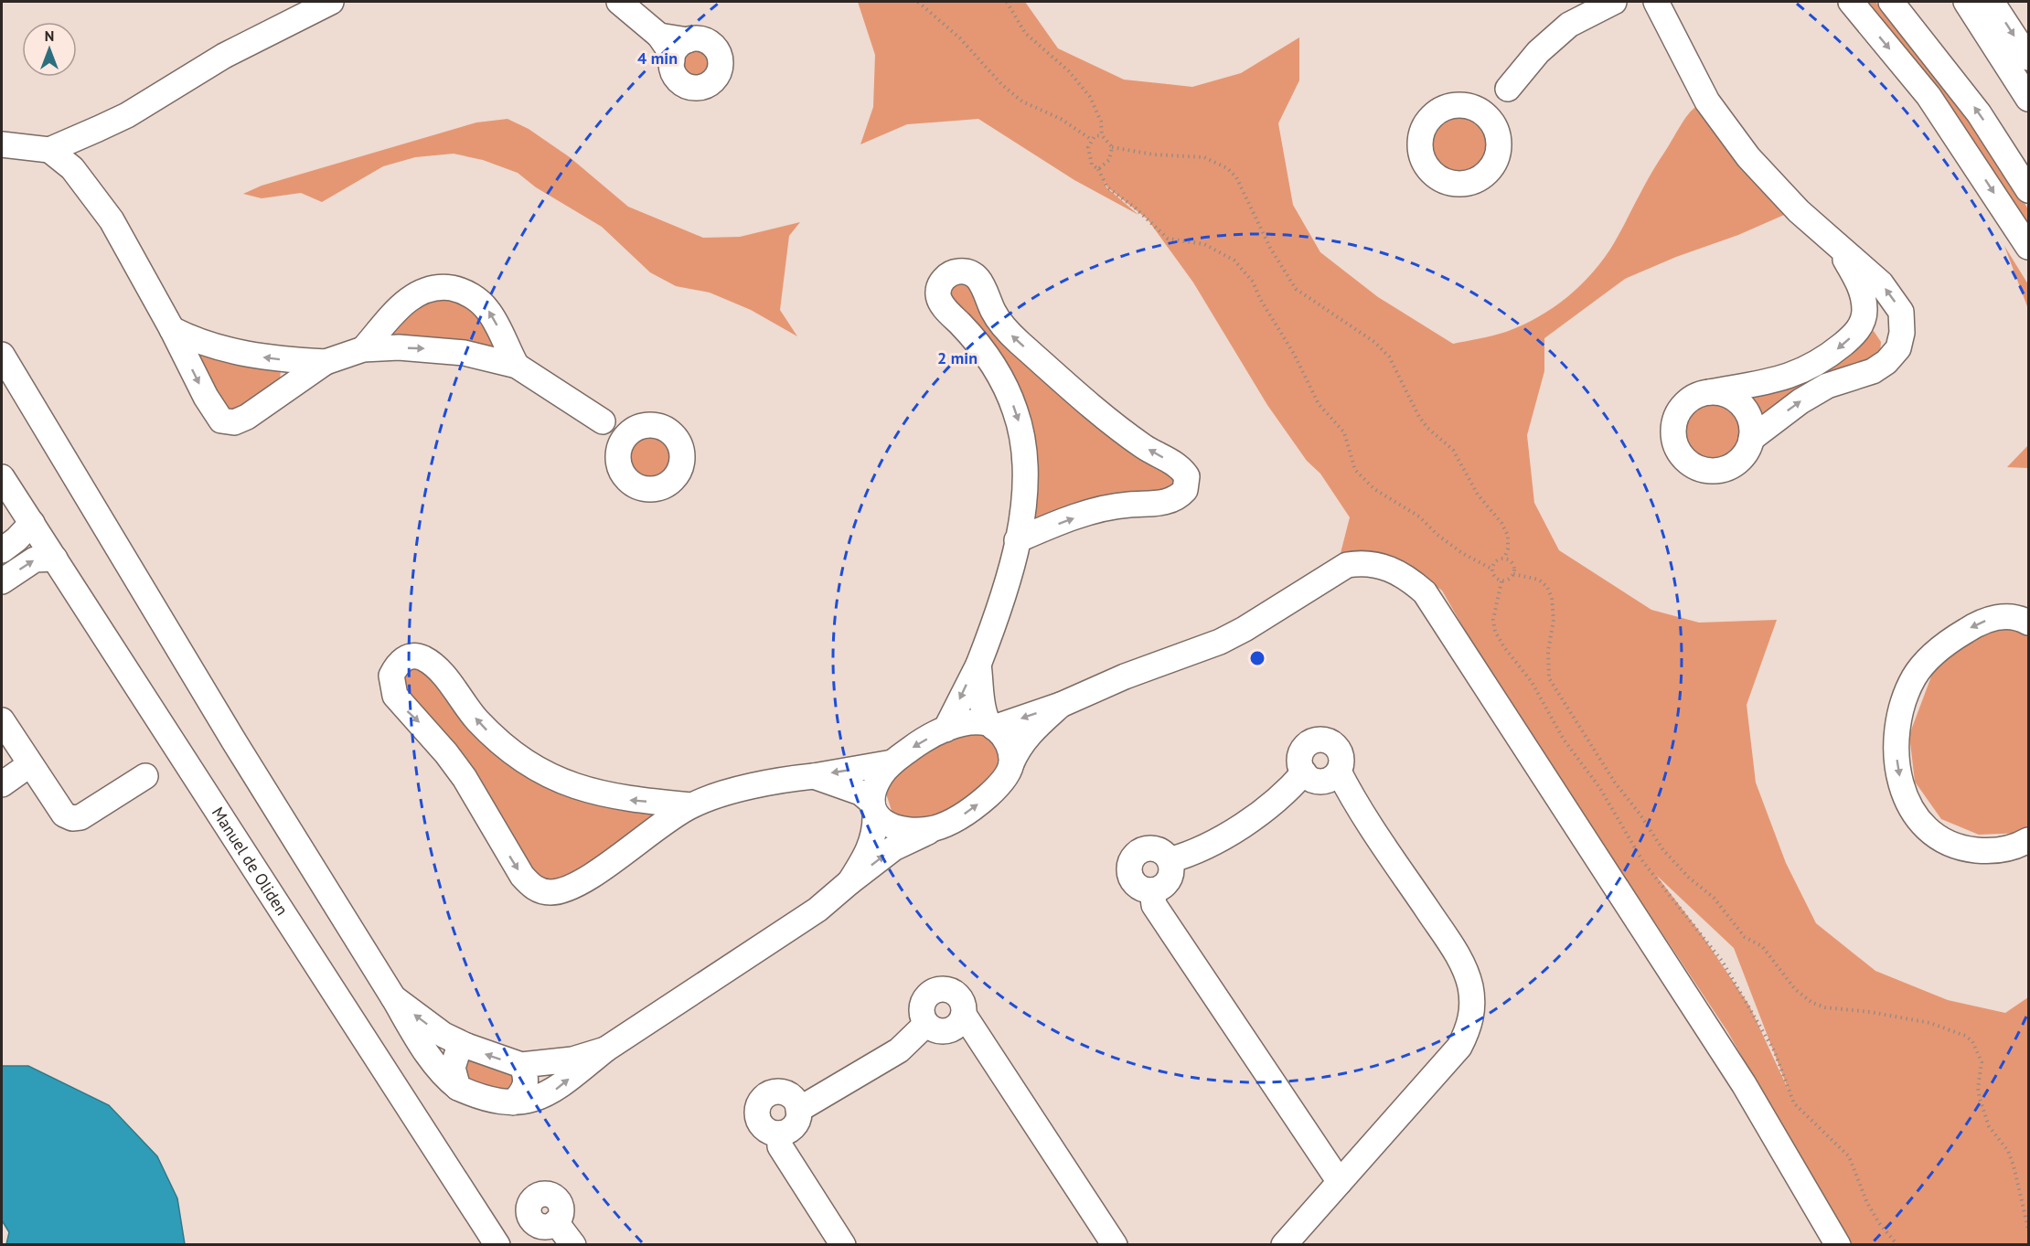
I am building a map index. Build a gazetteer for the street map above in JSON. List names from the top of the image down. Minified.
{"streets":{"street":["Manuel de Oliden"]},"north":"top","rings":["4 min","2 min"]}
